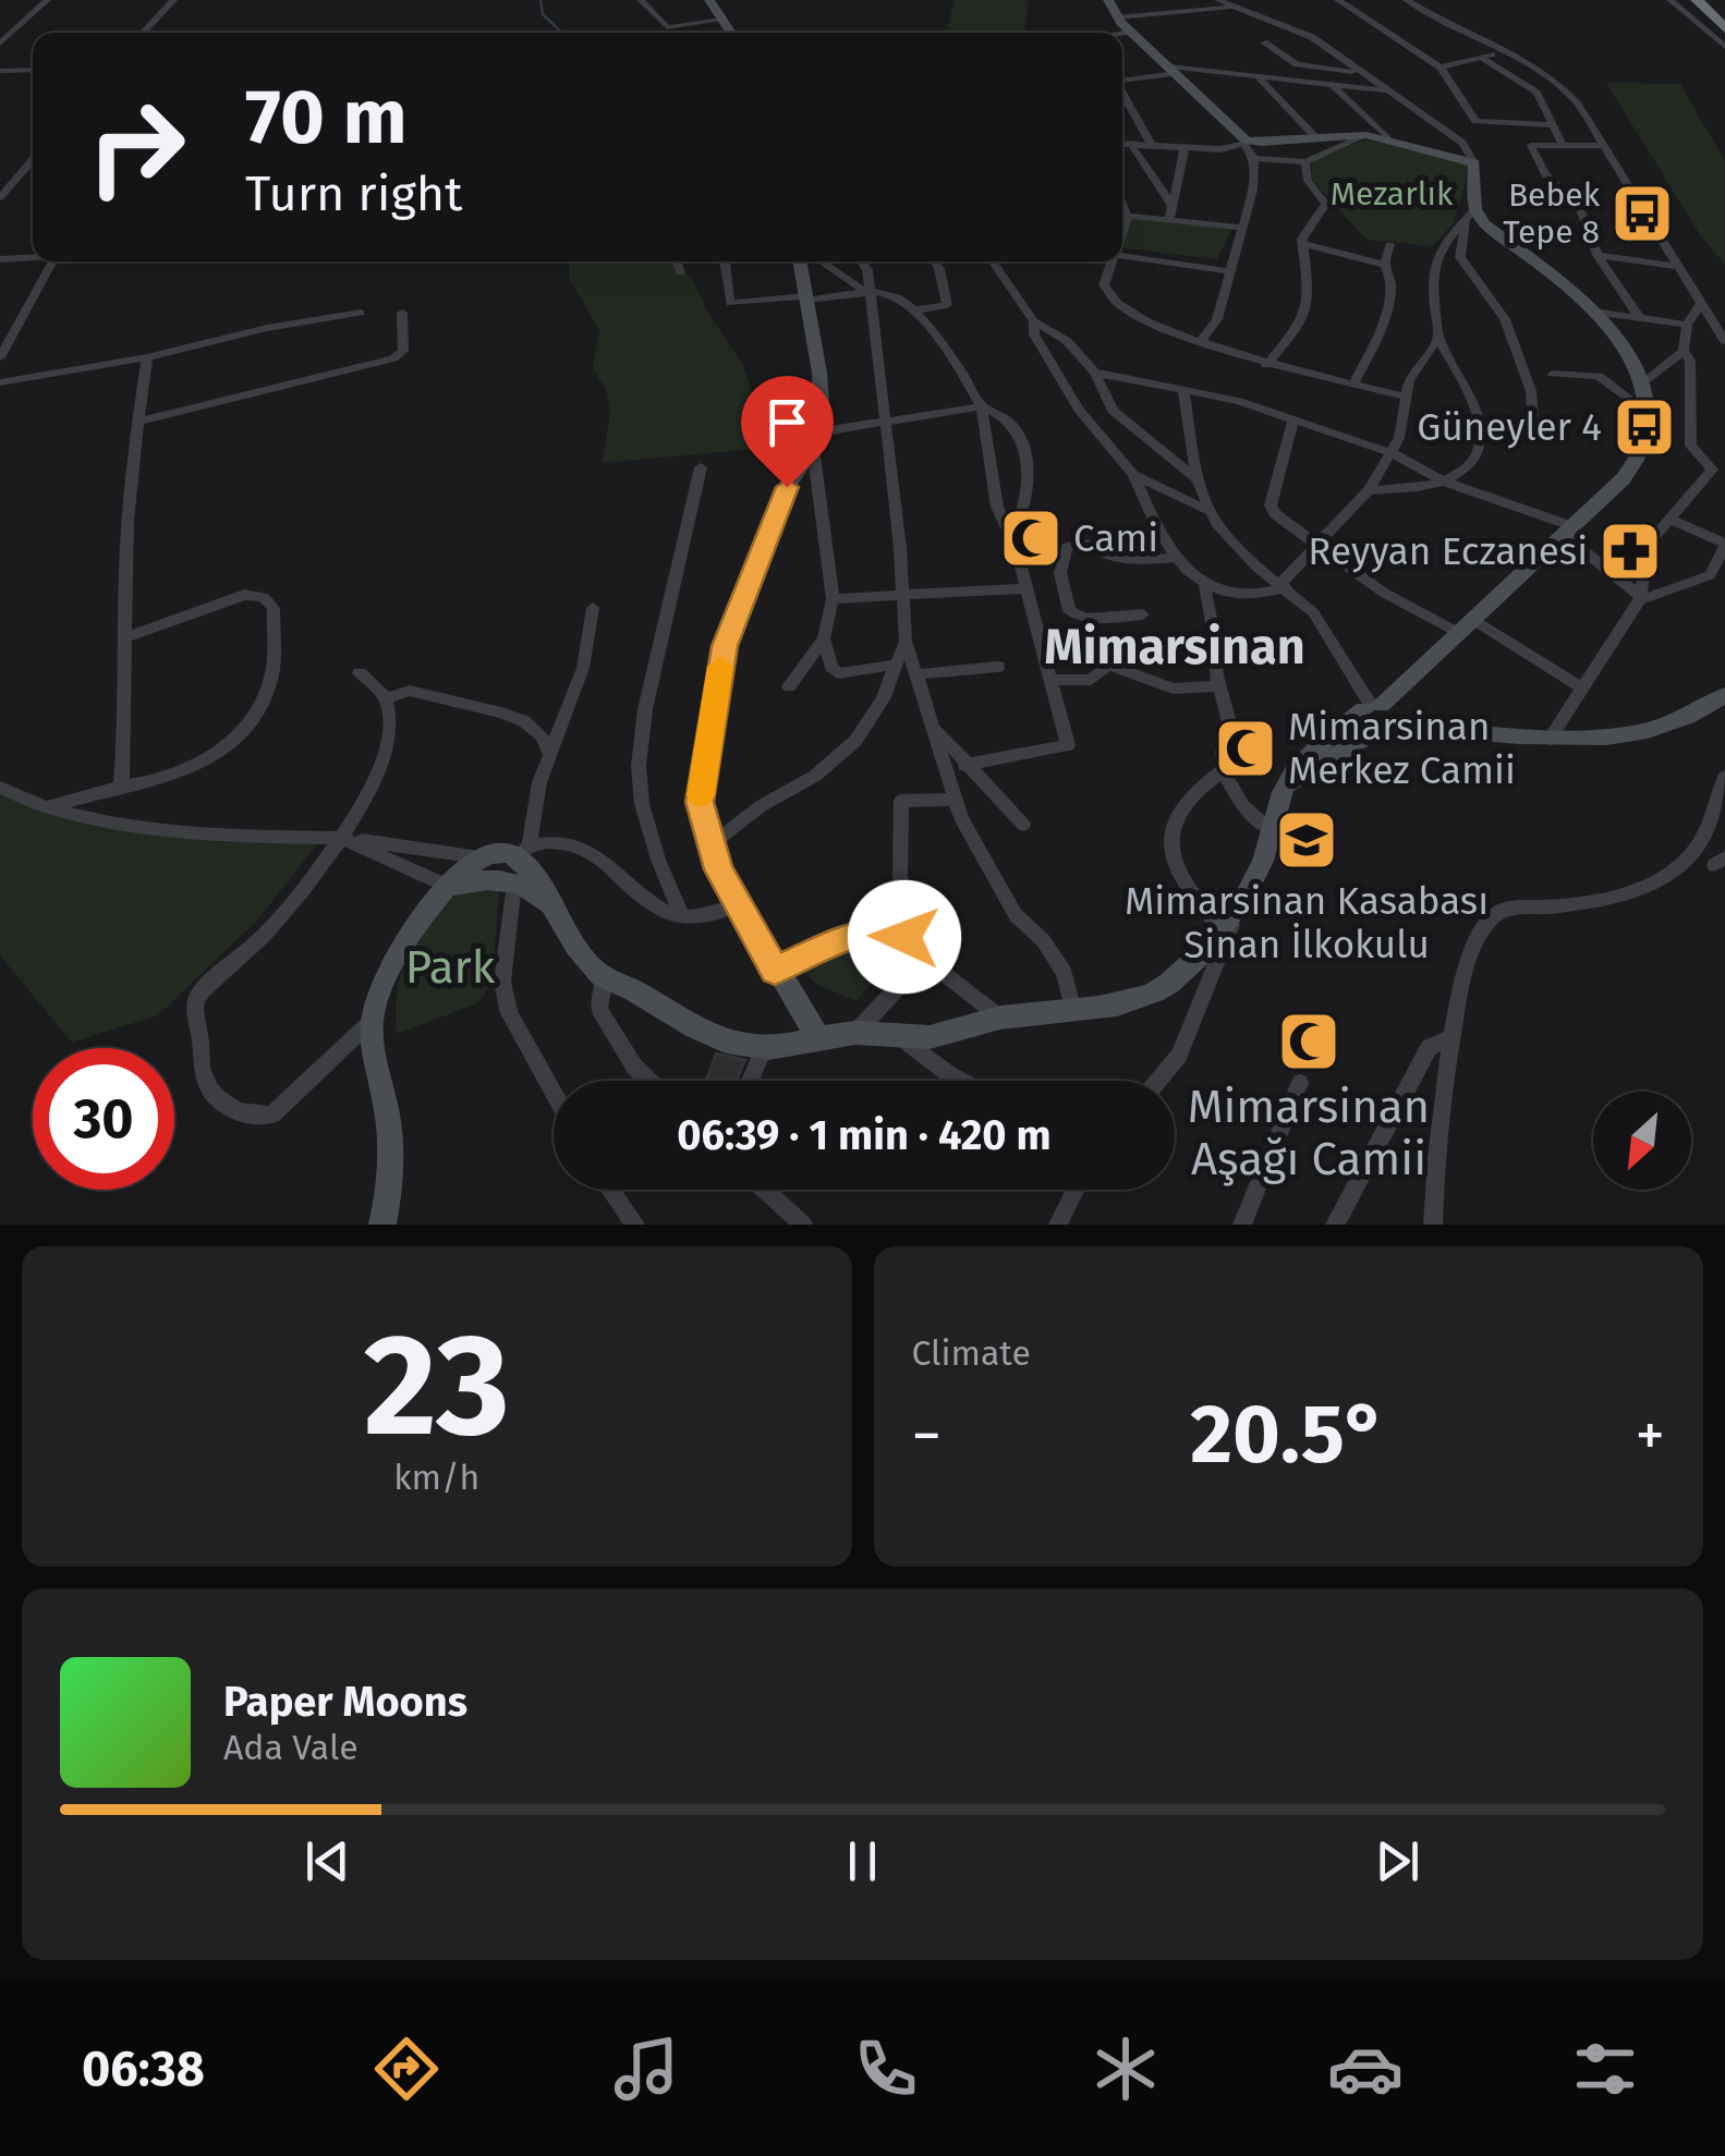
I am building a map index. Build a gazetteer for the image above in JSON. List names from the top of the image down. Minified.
{"districts":["Mimarsinan"],"parks":["Mezarlık","Park"],"places":{"bus stop":["Bebek Tepe 8","Güneyler 4"],"mosque":["Cami","Mimarsinan Merkez Camii","Mimarsinan Aşağı Camii"],"pharmacy":["Reyyan Eczanesi"],"school or university":["Mimarsinan Kasabası Sinan İlkokulu"]},"north":"bottom left","page":{"turn":["70 m","Turn right"],"limit":"30","trip":"06:39 · 1 min · 420 m","tile":[["23","km/h"],"Climate"],"heat":["−","20.5°","+"],"song":["Paper Moons","Ada Vale"],"tabs":"06:38"}}
